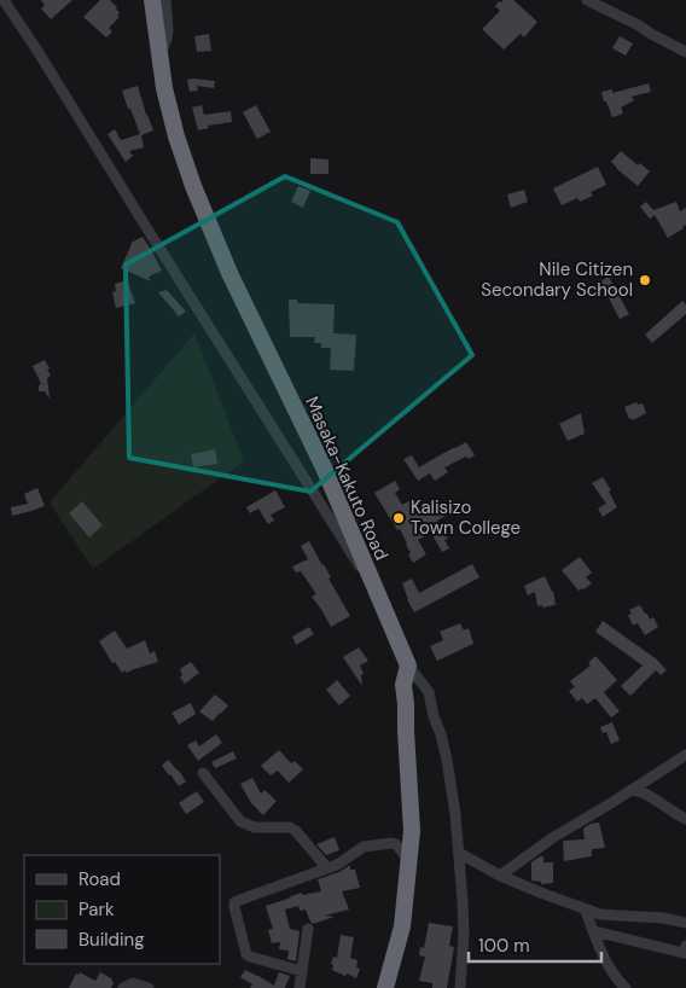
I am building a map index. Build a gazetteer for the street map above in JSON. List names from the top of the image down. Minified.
{"streets":{"highway":["Masaka-Kakuto Road"]},"places":["Nile Citizen Secondary School","Kalisizo Town College"],"legend":["Road","Park","Building"],"scale_bar":"100 m"}
